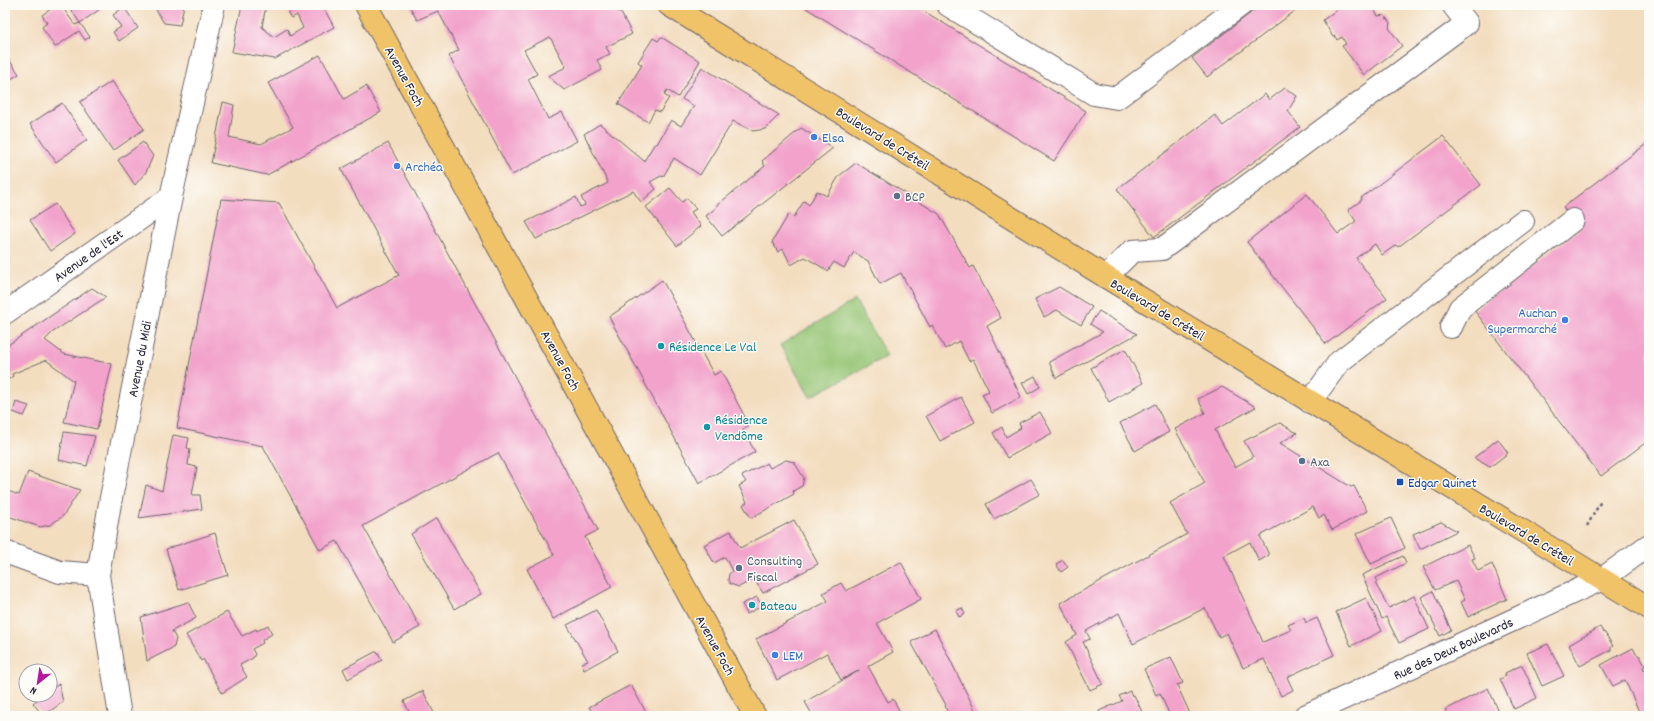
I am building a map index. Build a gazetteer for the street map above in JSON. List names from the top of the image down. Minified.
{"streets":{"main road":["Avenue Foch","Boulevard de Créteil"],"street":["Avenue de l'Est","Avenue du Midi","Rue des Deux Boulevards"]},"crossings":[["Boulevard de Créteil","Rue des Deux Boulevards"],["Avenue de l'Est","Avenue du Midi"]],"places":{"other":["Elsa","Archéa","BCP","Auchan Supermarché","Résidence Le Val","Résidence Vendôme","Axa","Consulting Fiscal","Bateau","LEM"],"transit":["Edgar Quinet"]},"north":"bottom left"}
